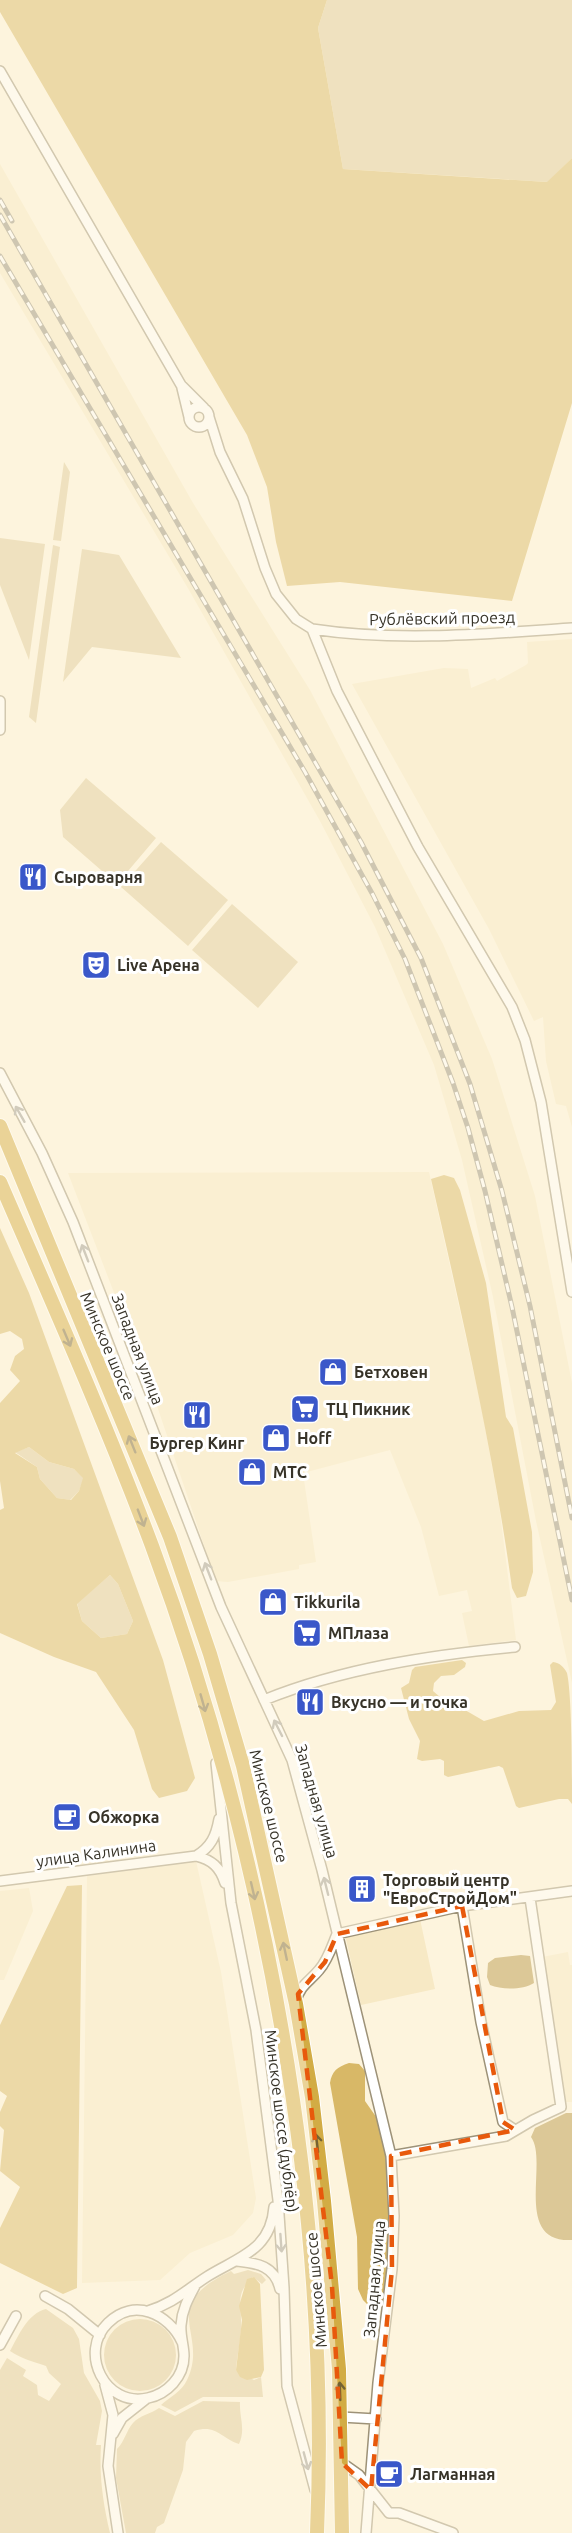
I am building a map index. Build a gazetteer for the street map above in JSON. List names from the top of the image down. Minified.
{"streets":{"highway":["Минское шоссе"],"street":["Рублёвский проезд","Западная улица","улица Калинина","Минское шоссе (дублёр)"]},"crossings":[["Минское шоссе","Минское шоссе (дублёр)"]],"one_way":["Западная улица","Минское шоссе (дублёр)"],"places":{"restaurant":["Сыроварня","Бургер Кинг","Вкусно — и точка"],"theatre":["Live Арена"],"shop":["Бетховен","Hoff","МТС","Tikkurila"],"supermarket":["ТЦ Пикник","МПлаза"],"cafe":["Обжорка","Лагманная"],"building":["Торговый центр \"ЕвроСтройДом\""]}}
